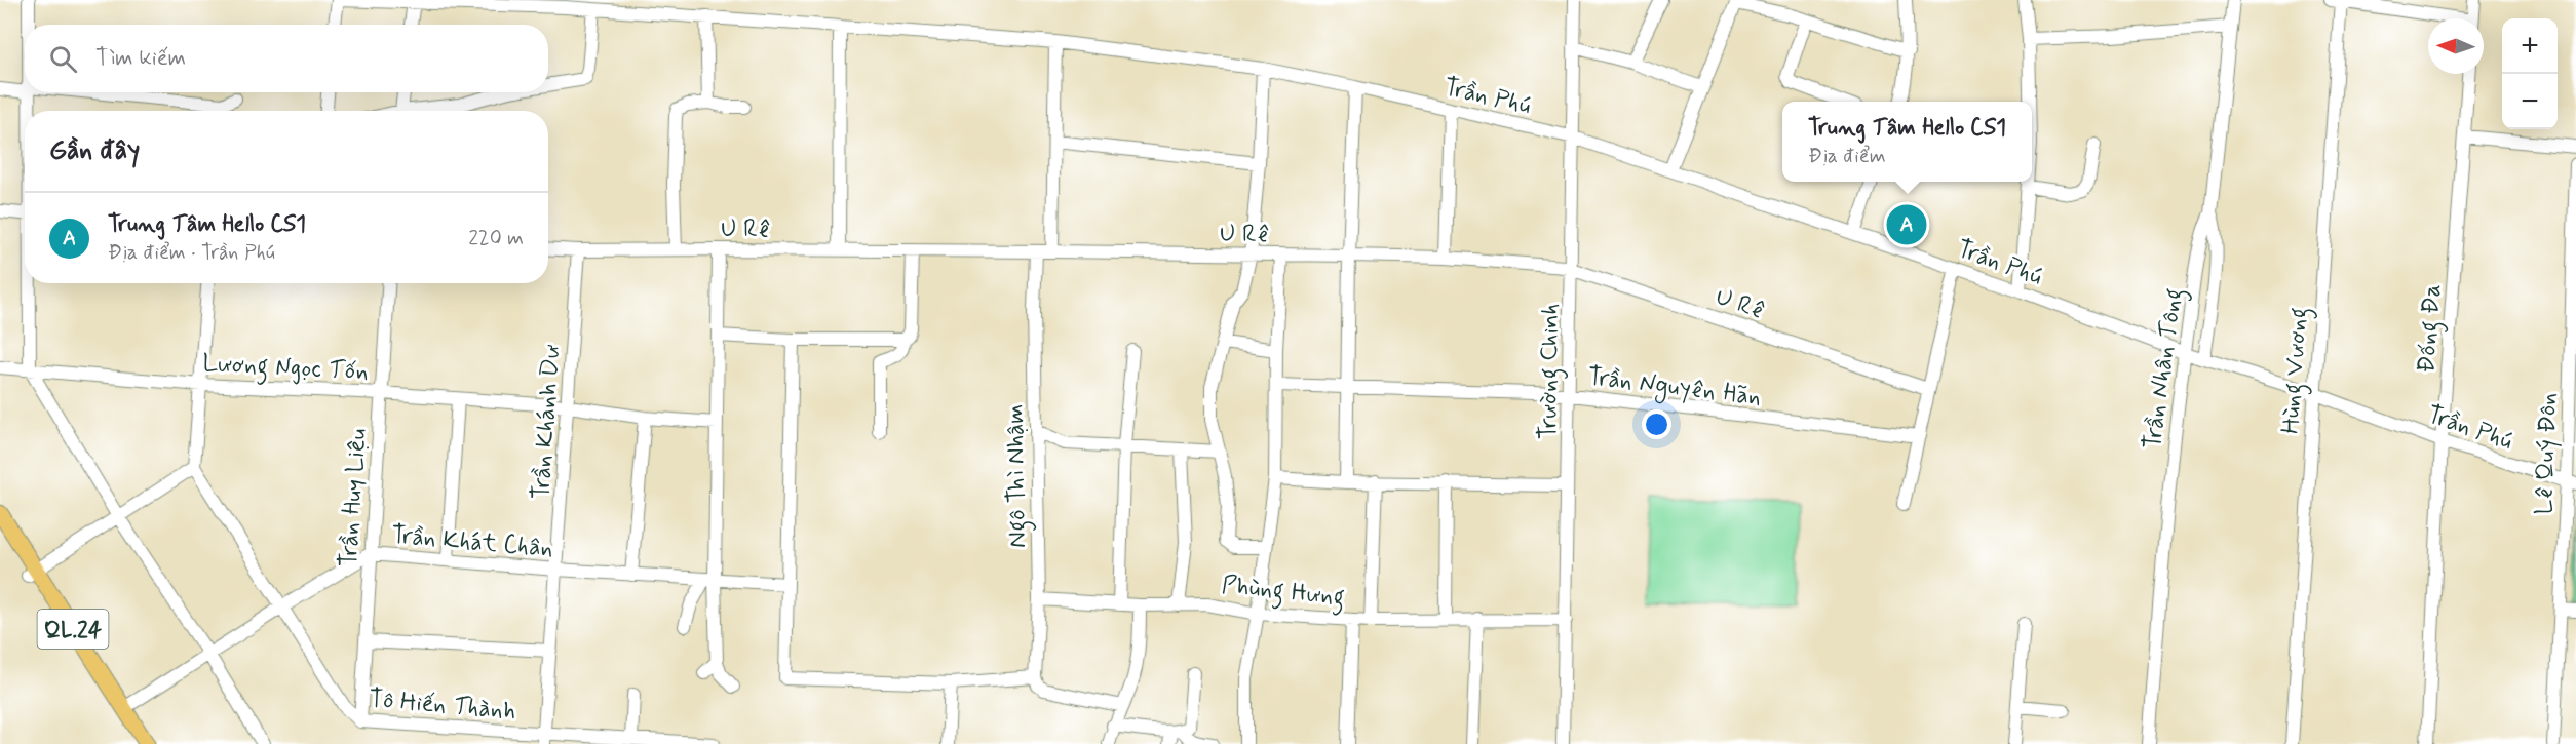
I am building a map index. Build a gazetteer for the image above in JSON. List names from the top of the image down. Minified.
{"streets":{"main road":["QL.24"],"street":["Trần Phú","U Rê","Đống Đa","Lương Ngọc Tốn","Trần Nhân Tông","Hùng Vương","Trường Chinh","Trần Nguyên Hãn","Trần Khánh Dư","Lê Quý Đôn","Ngô Thì Nhậm","Trần Huy Liệu","Trần Khát Chân","Phùng Hưng","Tô Hiến Thành"]},"crossings":[["Trần Phú","Đống Đa"],["Trần Phú","Trần Nhân Tông"],["Trần Phú","Hùng Vương"],["Trần Phú","Trường Chinh"],["Trần Phú","Lê Quý Đôn"],["U Rê","Trường Chinh"],["U Rê","Trần Khánh Dư"],["U Rê","Ngô Thì Nhậm"],["Lương Ngọc Tốn","Trần Khánh Dư"],["Lương Ngọc Tốn","Trần Huy Liệu"],["Trường Chinh","Trần Nguyên Hãn"],["Trường Chinh","Phùng Hưng"],["Trần Khánh Dư","Trần Khát Chân"],["Trần Khánh Dư","Tô Hiến Thành"],["Trần Huy Liệu","Trần Khát Chân"],["Trần Huy Liệu","Tô Hiến Thành"],["Trần Khát Chân","QL.24"],["Trần Khát Chân","Tô Hiến Thành"]],"north":"left","page":{"map_buttons":["+","−"],"search":"Tìm kiếm","popup":["Trung Tâm Hello CS1","Địa điểm"],"heading":"Gần đây","list":[{"mark":"A","name":"Trung Tâm Hello CS1","note":"Địa điểm · Trần Phú","value":"220 m"}],"pins":"A"}}
